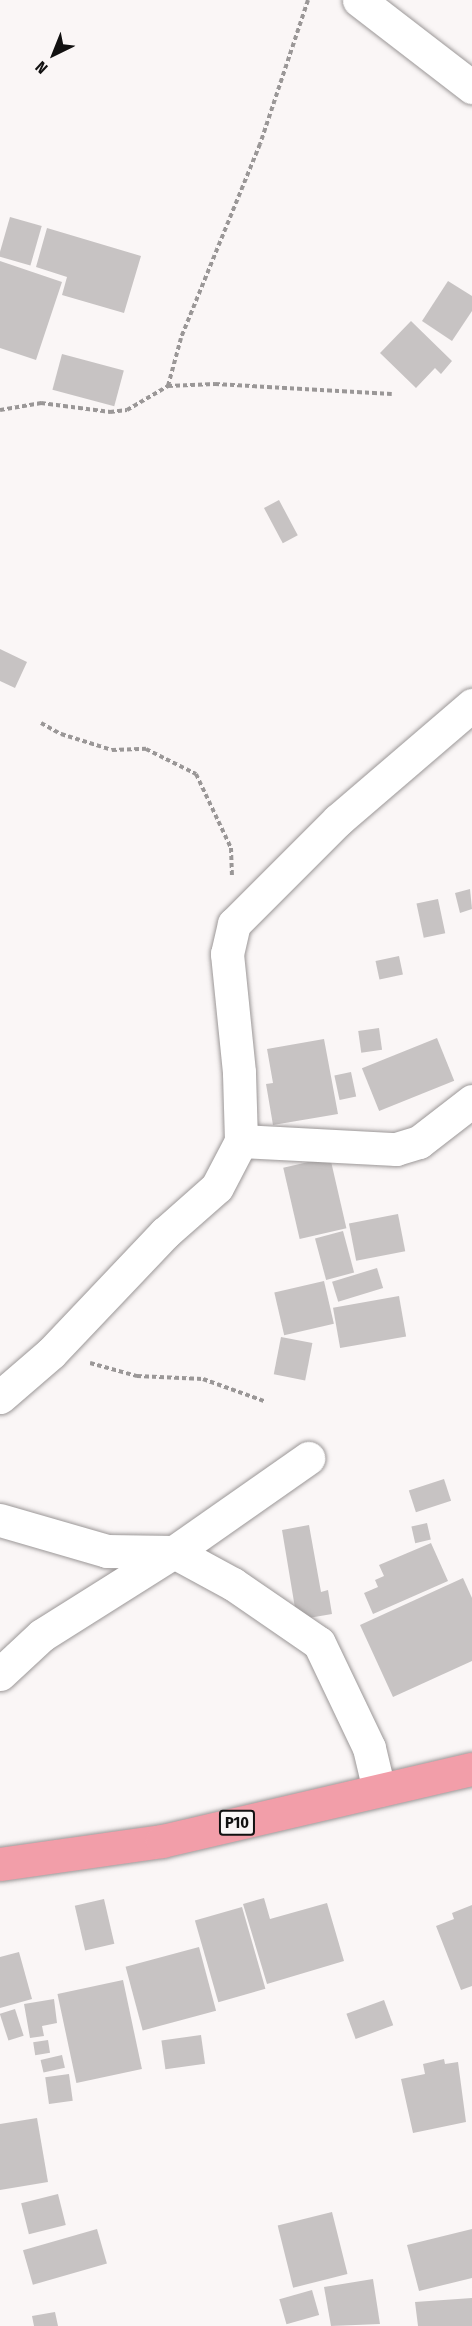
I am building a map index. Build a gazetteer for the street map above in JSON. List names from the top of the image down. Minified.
{"streets":{"main road":["P10"]},"north":"bottom left"}
